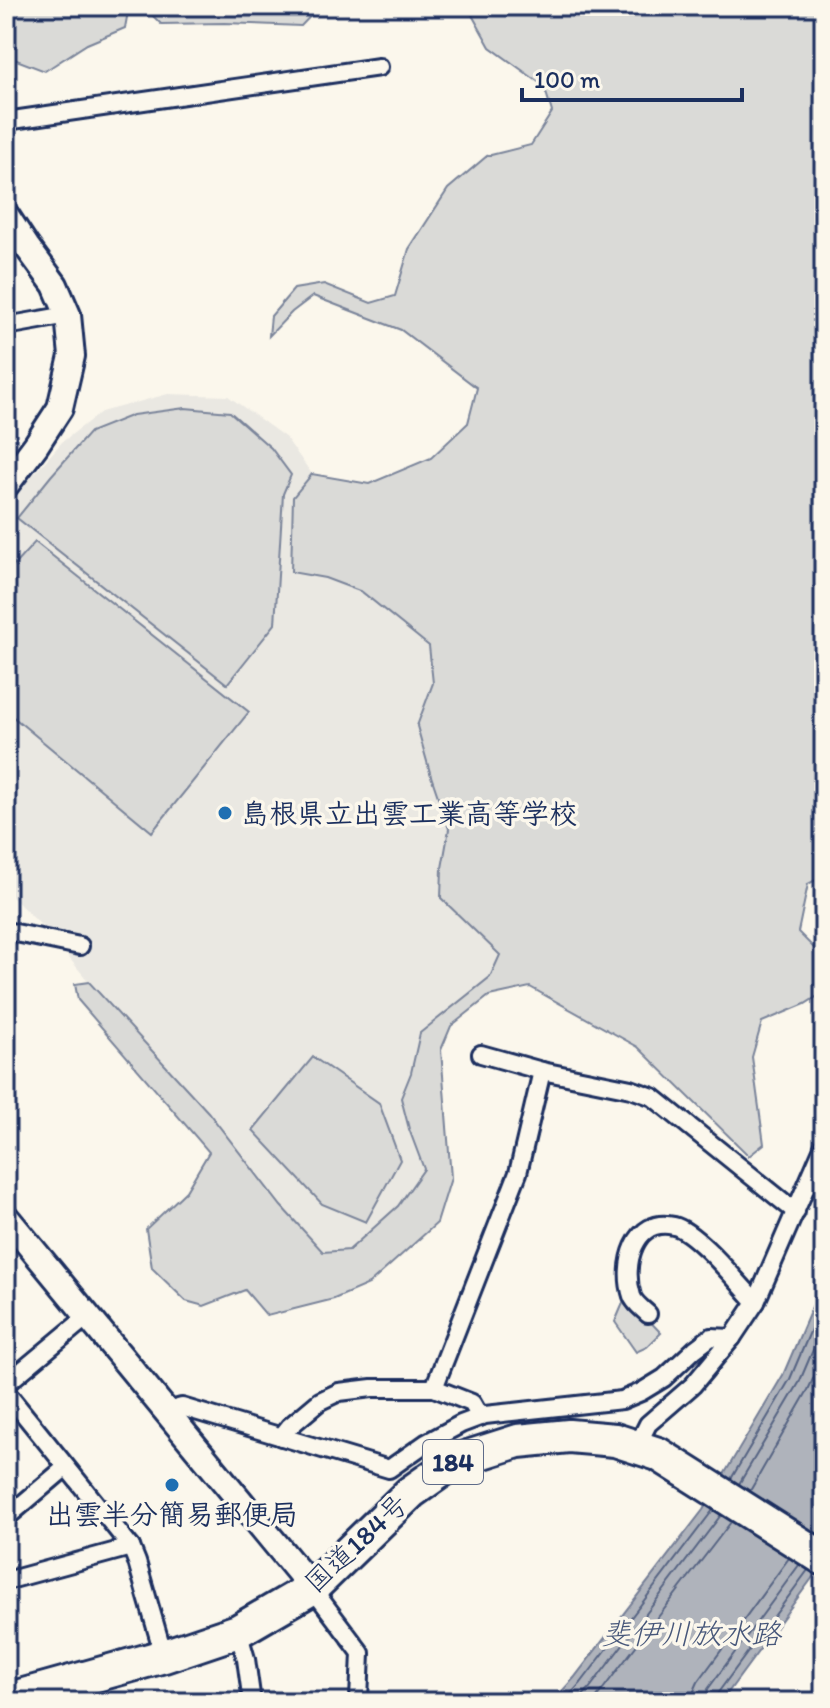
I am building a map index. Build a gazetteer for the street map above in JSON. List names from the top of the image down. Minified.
{"streets":{"highway":["184","国道184号"]},"water":["斐伊川放水路"],"places":["島根県立出雲工業高等学校","出雲半分簡易郵便局"],"scale_bar":"100 m"}
